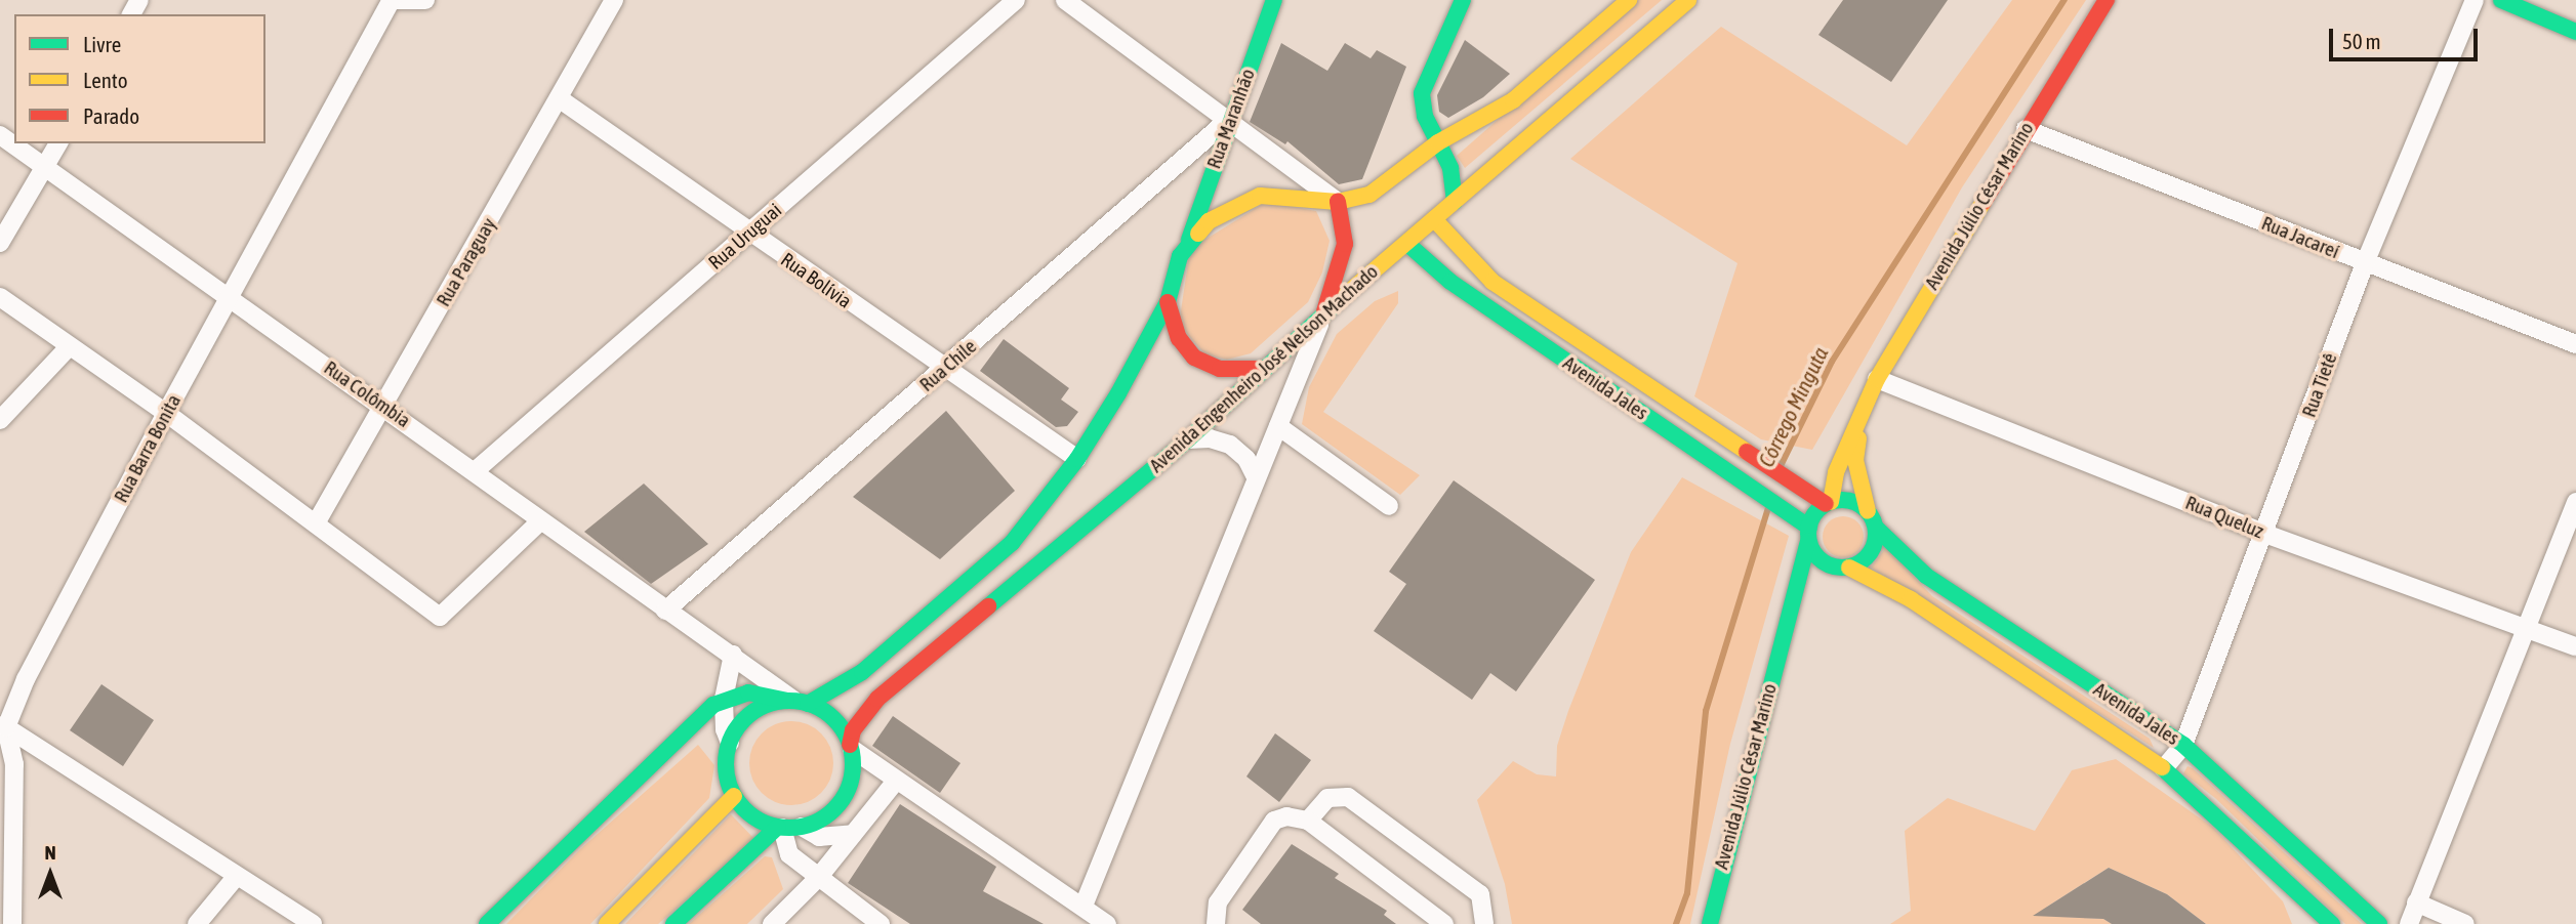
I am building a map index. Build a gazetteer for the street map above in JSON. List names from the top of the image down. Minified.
{"streets":{"street":["Rua Maranhão","Avenida Júlio César Marino","Rua Uruguai","Rua Jacareí","Rua Paraguay","Rua Bolívia","Rua Chile","Avenida Engenheiro José Nelson Machado","Rua Tietê","Avenida Jales","Rua Colômbia","Rua Barra Bonita","Rua Queluz"]},"crossings":[["Rua Maranhão","Rua Chile"],["Rua Maranhão","Avenida Engenheiro José Nelson Machado"],["Avenida Júlio César Marino","Rua Jacareí"],["Avenida Júlio César Marino","Avenida Jales"],["Avenida Júlio César Marino","Rua Queluz"],["Rua Uruguai","Rua Bolívia"],["Rua Uruguai","Rua Colômbia"],["Rua Jacareí","Rua Tietê"],["Rua Paraguay","Rua Bolívia"],["Rua Paraguay","Rua Colômbia"],["Rua Bolívia","Rua Chile"],["Rua Chile","Rua Colômbia"],["Avenida Engenheiro José Nelson Machado","Avenida Jales"],["Avenida Engenheiro José Nelson Machado","Rua Colômbia"],["Rua Tietê","Avenida Jales"],["Rua Tietê","Rua Queluz"],["Rua Colômbia","Rua Barra Bonita"]],"water":["Córrego Minguta"],"legend":["Livre","Lento","Parado"],"scale_bar":"50 m","north":"top"}
